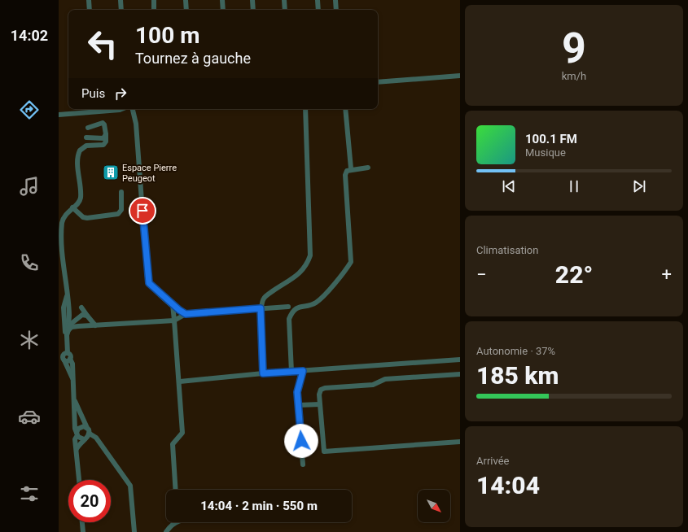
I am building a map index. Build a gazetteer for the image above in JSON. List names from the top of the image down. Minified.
{"places":{"building":["Espace Pierre Peugeot"]},"north":"bottom right","page":{"tabs":"14:02","tile":[["9","km/h"],"Climatisation",["Autonomie · 37%","185 km"],["Arrivée","14:04"]],"turn":["100 m","Tournez à gauche"],"then":"Puis","song":["100.1 FM","Musique"],"heat":["−","22°","+"],"limit":"20","trip":"14:04 · 2 min · 550 m"}}
